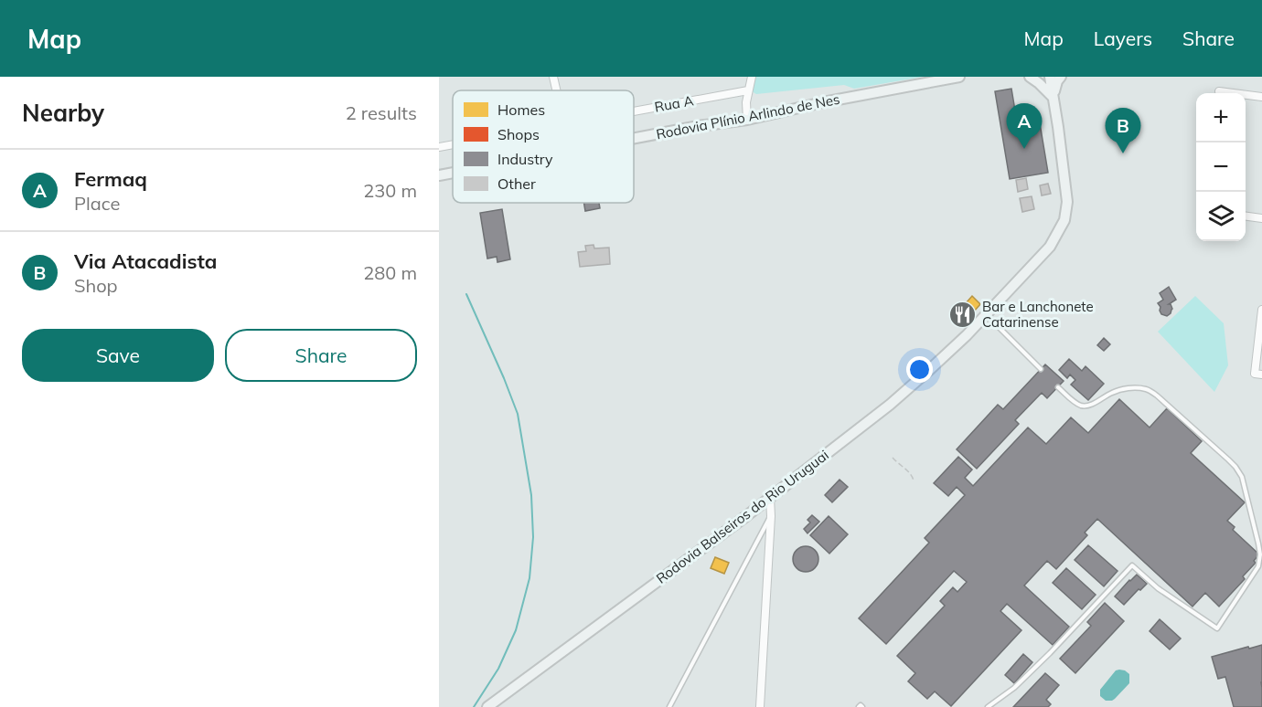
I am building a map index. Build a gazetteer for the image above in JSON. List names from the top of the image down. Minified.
{"streets":{"main road":["Rodovia Plínio Arlindo de Nes","Rodovia Balseiros do Rio Uruguai"],"street":["Rua A"]},"places":{"restaurant":["Bar e Lanchonete Catarinense"]},"legend":["Homes","Shops","Industry","Other"],"page":{"header":"Map","nav":["Map","Layers","Share"],"heading":["Nearby","2 results"],"map_buttons":["+","−"],"pins":["A","B"],"list":[{"mark":"A","name":"Fermaq","note":"Place","value":"230 m"},{"mark":"B","name":"Via Atacadista","note":"Shop","value":"280 m"}],"buttons":["Save","Share"]}}
